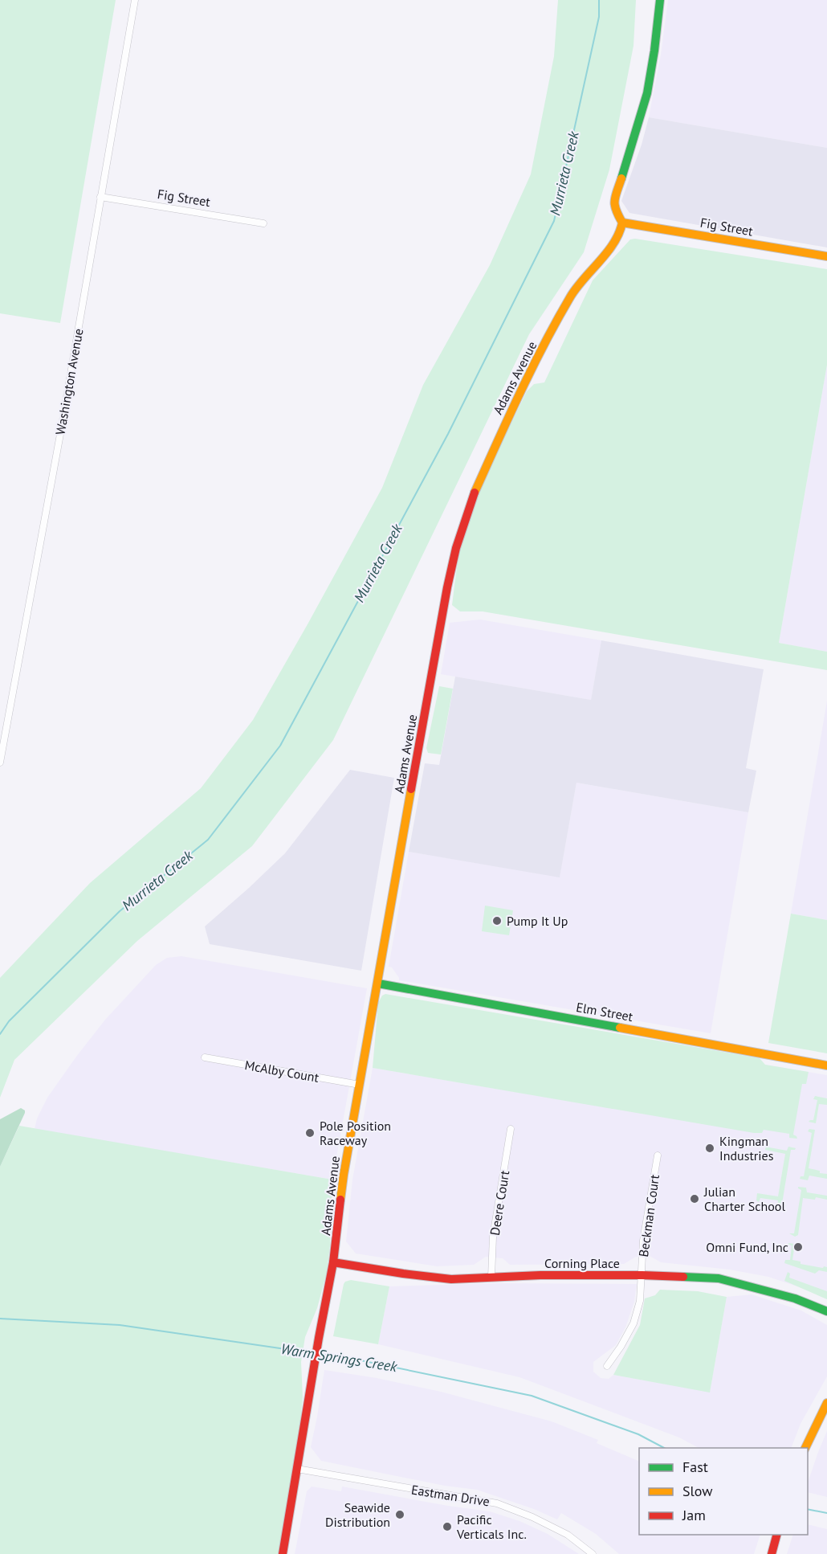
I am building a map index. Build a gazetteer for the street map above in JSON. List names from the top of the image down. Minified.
{"streets":{"street":["Fig Street","Adams Avenue","Washington Avenue","Elm Street","McAlby Count","Deere Court","Beckman Court","Corning Place","Eastman Drive"]},"crossings":[["Fig Street","Adams Avenue"],["Fig Street","Washington Avenue"],["Adams Avenue","Elm Street"],["Adams Avenue","McAlby Count"],["Adams Avenue","Corning Place"],["Adams Avenue","Eastman Drive"],["Deere Court","Corning Place"],["Beckman Court","Corning Place"]],"water":["Murrieta Creek","Warm Springs Creek"],"places":["Pump It Up","Pole Position Raceway","Kingman Industries","Julian Charter School","Omni Fund, Inc","Seawide Distribution","Pacific Verticals Inc."],"legend":["Fast","Slow","Jam"]}
